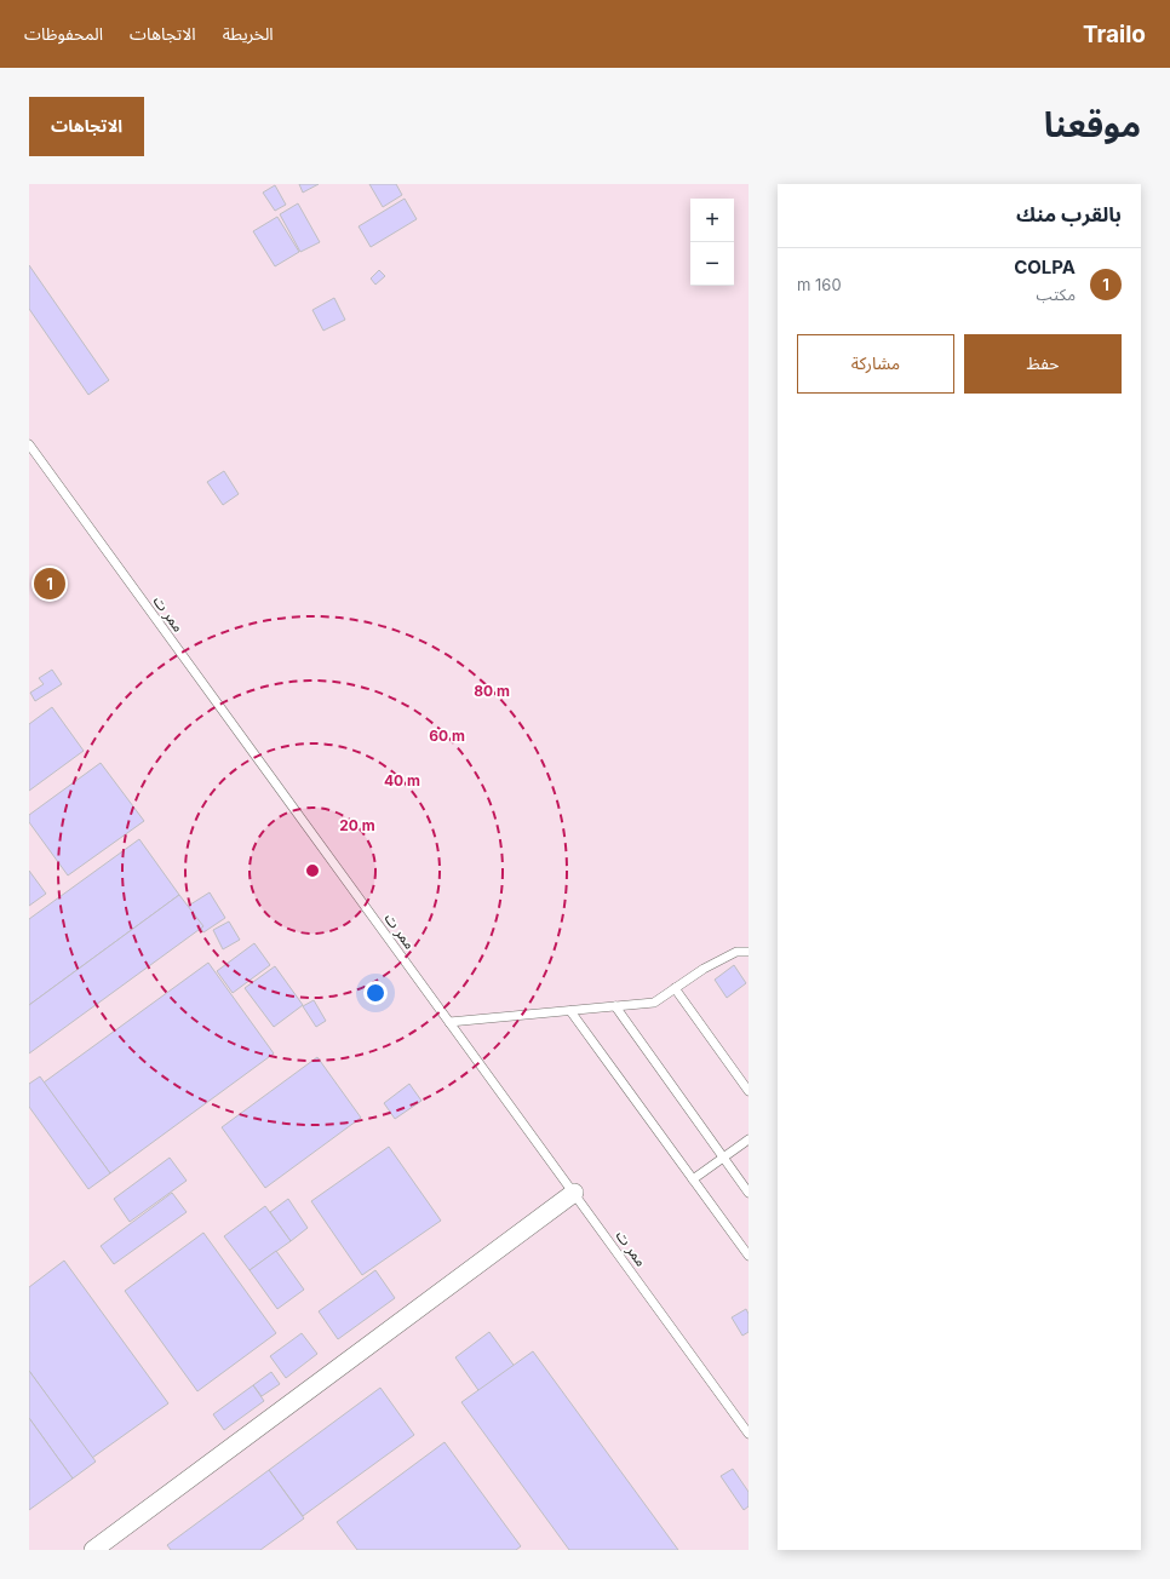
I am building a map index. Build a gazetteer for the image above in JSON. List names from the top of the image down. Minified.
{"streets":{"lane":["ممر ت"]},"page":{"header":"Trailo","nav":["الخريطة","الاتجاهات","المحفوظات"],"title":"موقعنا","buttons":["الاتجاهات",["حفظ","مشاركة"]],"heading":"بالقرب منك","map_buttons":["+","−"],"list":[{"mark":"1","name":"COLPA","note":"مكتب","value":"160 m"}],"pins":"1"},"rings":["80 m","60 m","40 m","20 m"]}
